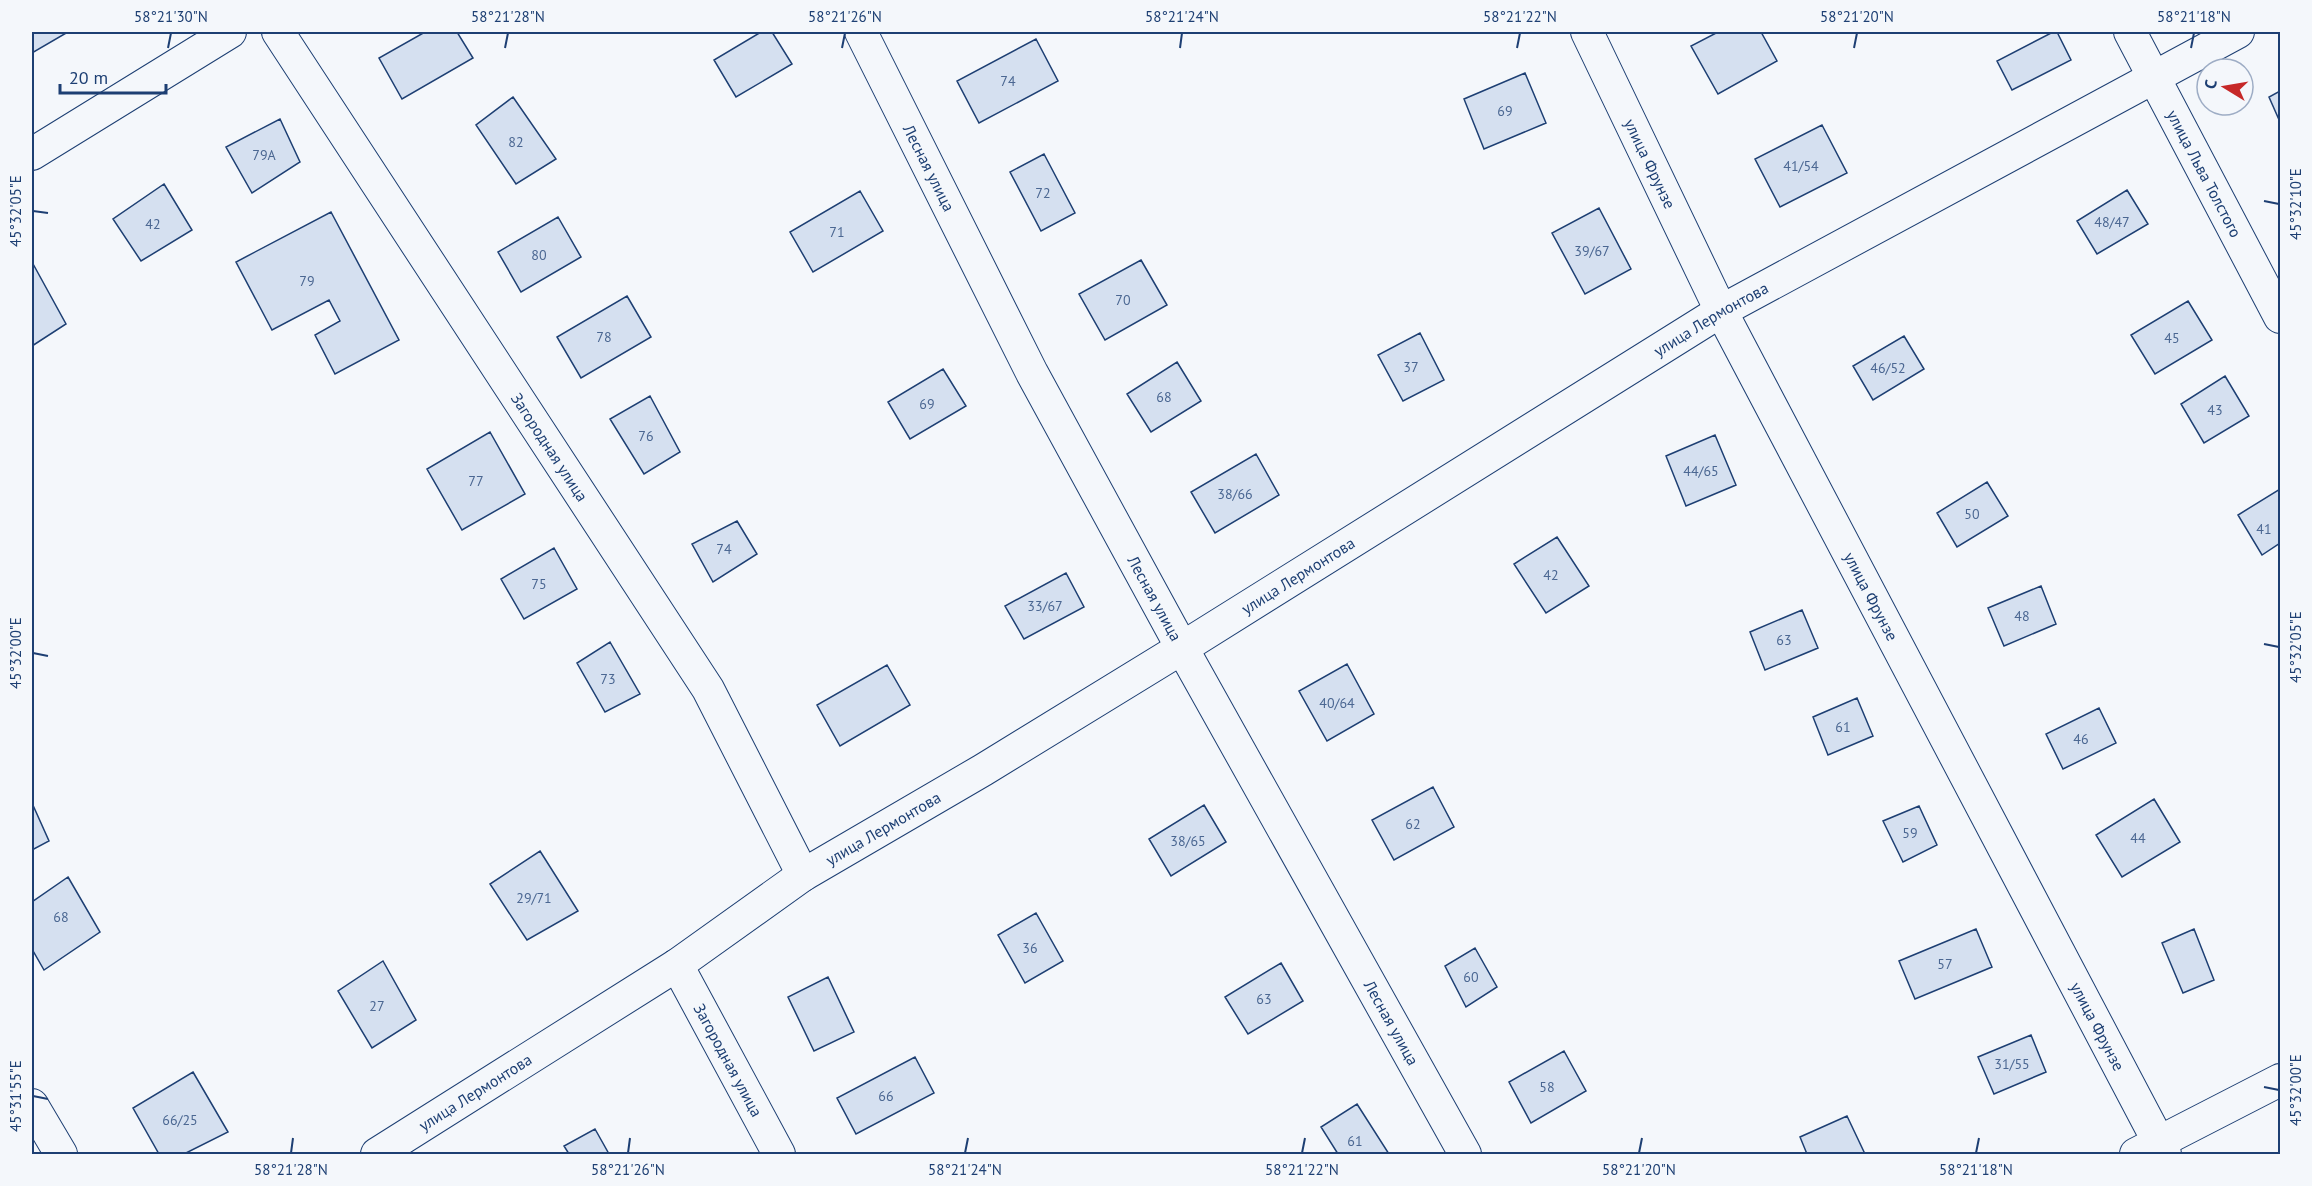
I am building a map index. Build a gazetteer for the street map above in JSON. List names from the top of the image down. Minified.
{"streets":{"street":["улица Фрунзе","Лесная улица","улица Льва Толстого","улица Лермонтова","Загородная улица"]},"crossings":[["улица Фрунзе","улица Лермонтова"],["Лесная улица","улица Лермонтова"],["улица Льва Толстого","улица Лермонтова"],["улица Лермонтова","Загородная улица"]],"house_numbers":["74","69","82","79А","41/54","72","48/47","42","71","39/67","80","79","70","78","45","37","46/52","68","69","43","76","44/65","77","38/66","50","41","74","42","75","33/67","48","63","73","40/64","61","46","62","59","44","38/65","29/71","68","36","57","60","63","27","31/55","58","66","66/25","61"],"scale_bar":"20 m","north":"left","coordinates":["58°21'30\"N","58°21'28\"N","58°21'26\"N","58°21'24\"N","58°21'22\"N","58°21'20\"N","58°21'18\"N","45°32'10\"E","45°32'05\"E","45°32'00\"E","45°31'55\"E"]}
